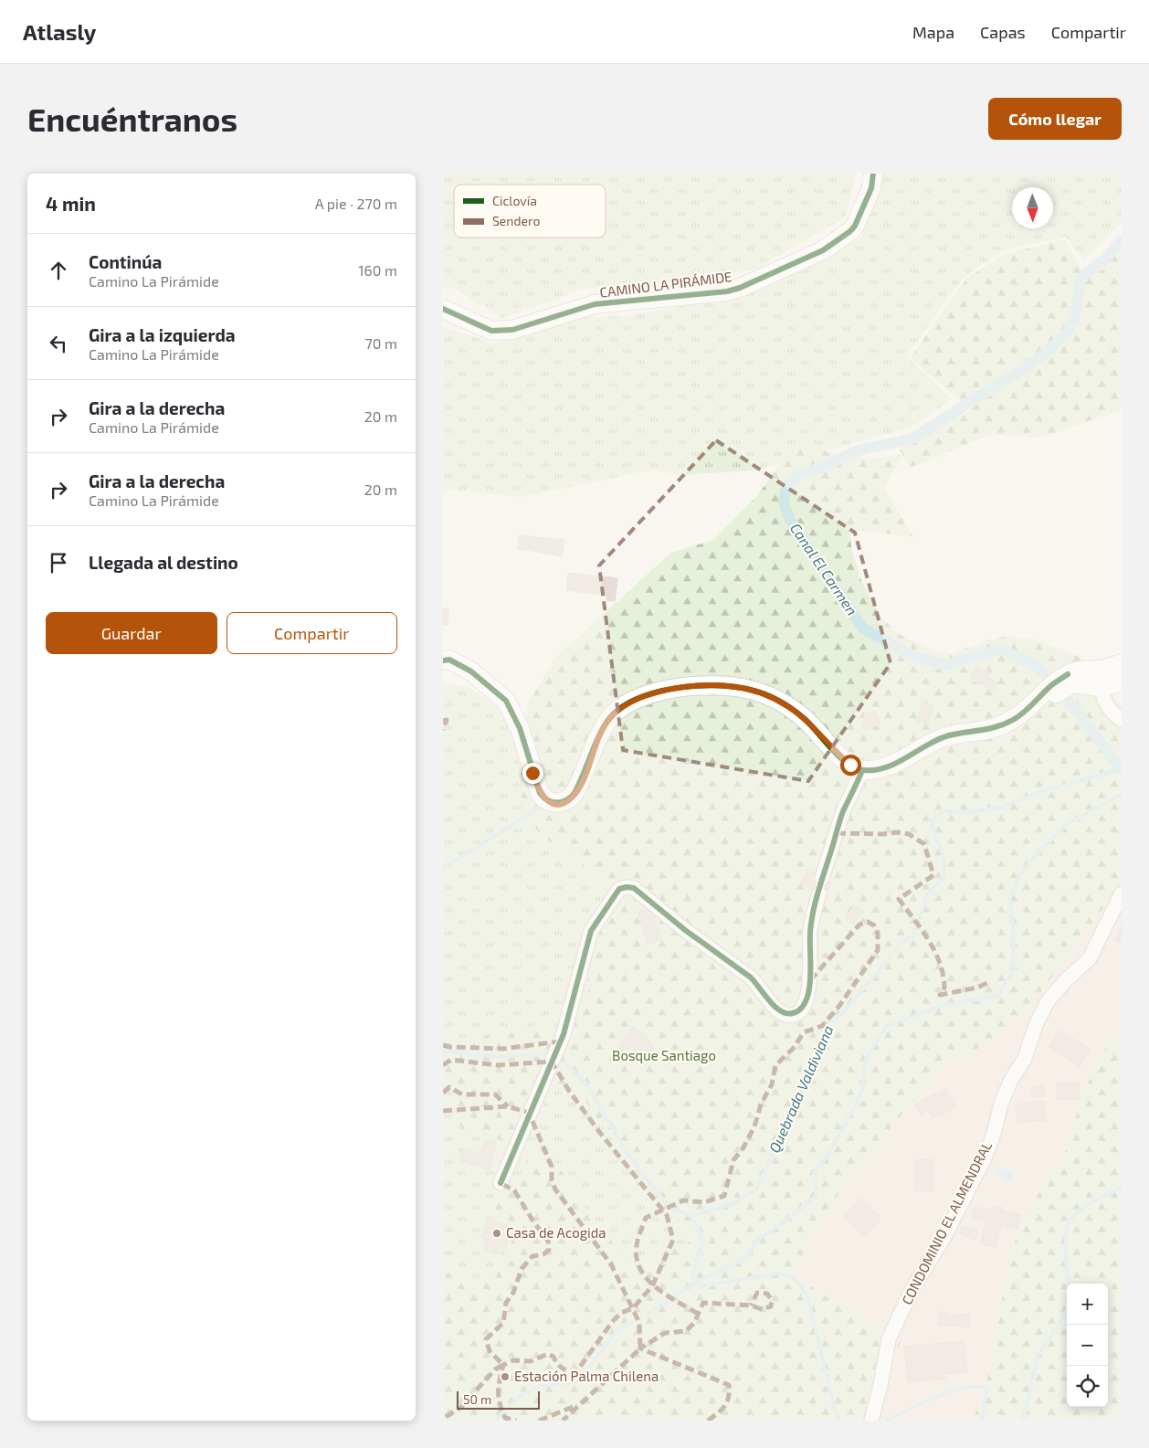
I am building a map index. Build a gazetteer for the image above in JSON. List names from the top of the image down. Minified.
{"streets":{"street":["CAMINO LA PIRÁMIDE","CONDOMINIO EL ALMENDRAL"]},"water":["Canal El Carmen","Quebrada Valdiviana"],"parks":["Bosque Santiago"],"places":["Casa de Acogida","Estación Palma Chilena"],"legend":["Ciclovía","Sendero"],"scale_bar":"50 m","north":"bottom","page":{"header":"Atlasly","nav":["Mapa","Capas","Compartir"],"buttons":["Cómo llegar",["Guardar","Compartir"]],"title":"Encuéntranos","heading":["4 min","A pie · 270 m"],"list":[["Continúa","Camino La Pirámide","160 m"],["Gira a la izquierda","Camino La Pirámide","70 m"],["Gira a la derecha","Camino La Pirámide","20 m"],["Gira a la derecha","Camino La Pirámide","20 m"],"Llegada al destino"],"map_buttons":["+","−"],"scale":"50 m"}}
